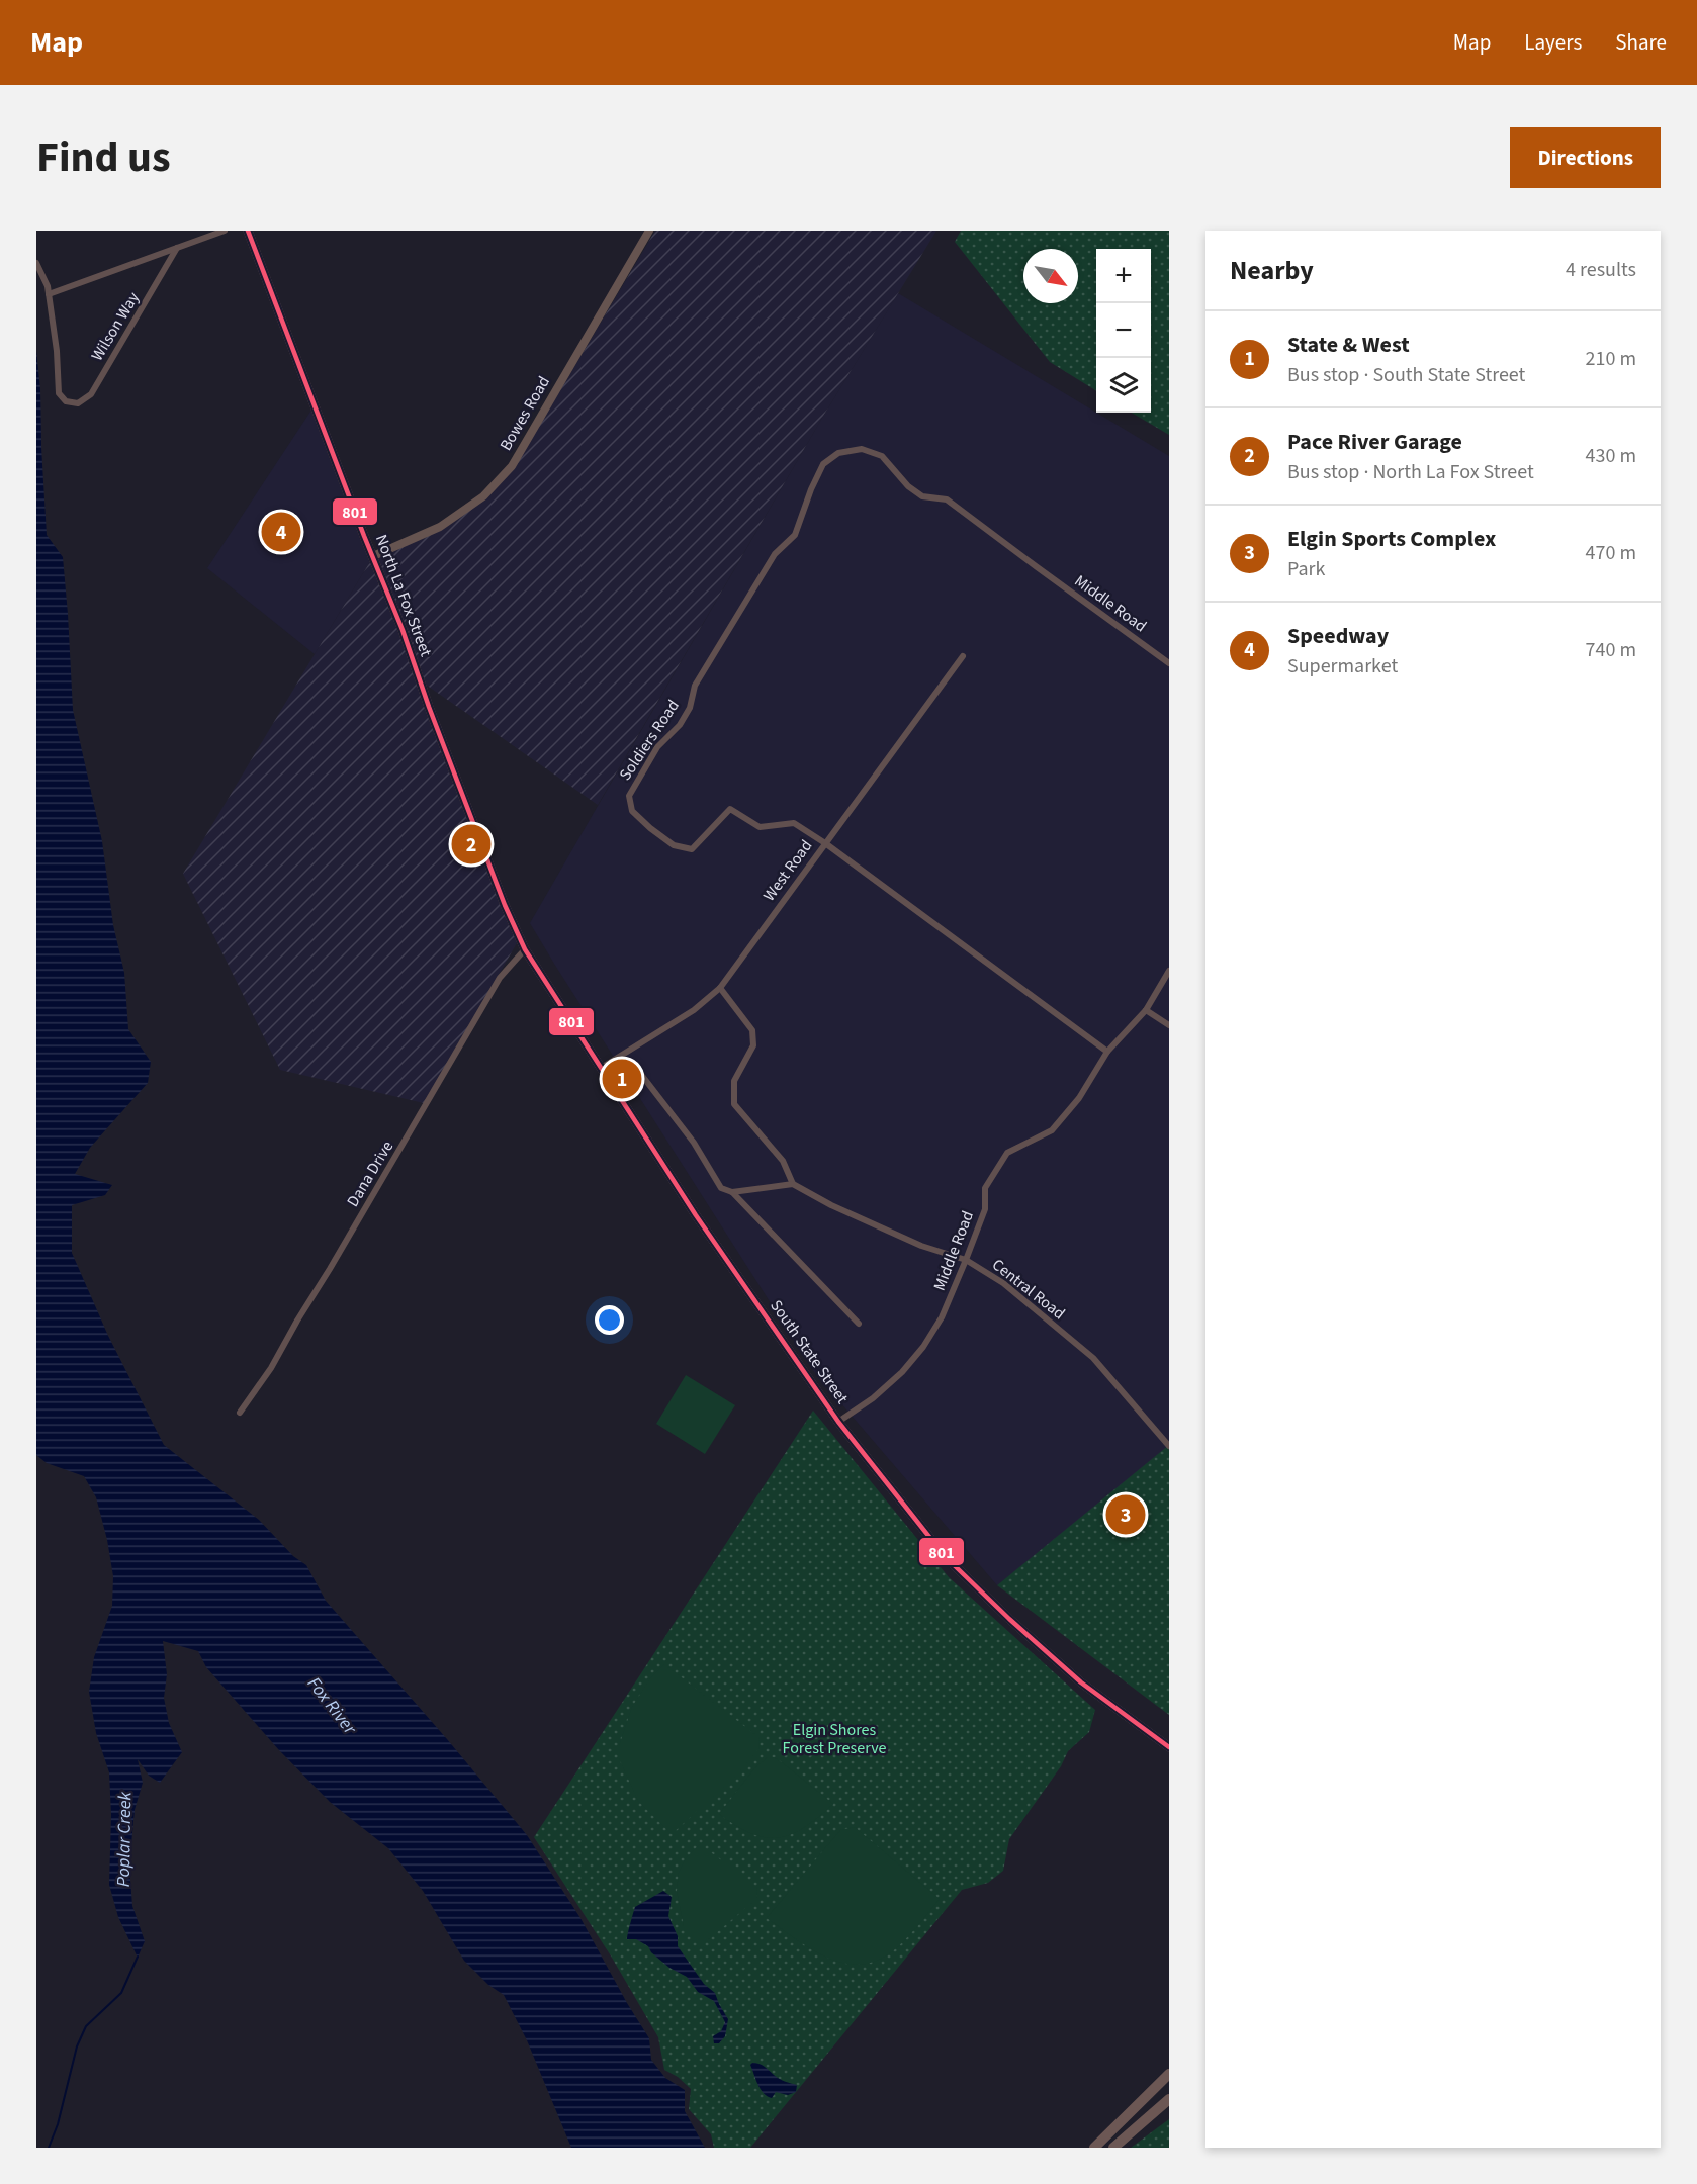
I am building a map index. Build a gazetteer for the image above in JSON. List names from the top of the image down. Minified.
{"streets":{"main road":["North La Fox Street","South State Street"],"street":["Wilson Way","Bowes Road","Middle Road","Soldiers Road","West Road","Dana Drive","Central Road"]},"crossings":[["Bowes Road","North La Fox Street"],["North La Fox Street","South State Street"],["Middle Road","Soldiers Road"],["Middle Road","Central Road"],["Middle Road","South State Street"],["Soldiers Road","West Road"],["West Road","South State Street"],["Dana Drive","South State Street"]],"water":["Fox River","Poplar Creek"],"parks":["Elgin Shores Forest Preserve"],"lines":["transit line 801"],"north":"bottom right","page":{"header":"Map","nav":["Map","Layers","Share"],"title":"Find us","buttons":"Directions","heading":["Nearby","4 results"],"map_buttons":["+","−"],"list":[{"mark":"1","name":"State & West","note":"Bus stop · South State Street","value":"210 m"},{"mark":"2","name":"Pace River Garage","note":"Bus stop · North La Fox Street","value":"430 m"},{"mark":"3","name":"Elgin Sports Complex","note":"Park","value":"470 m"},{"mark":"4","name":"Speedway","note":"Supermarket","value":"740 m"}],"pins":["4","2","1","3"]}}
